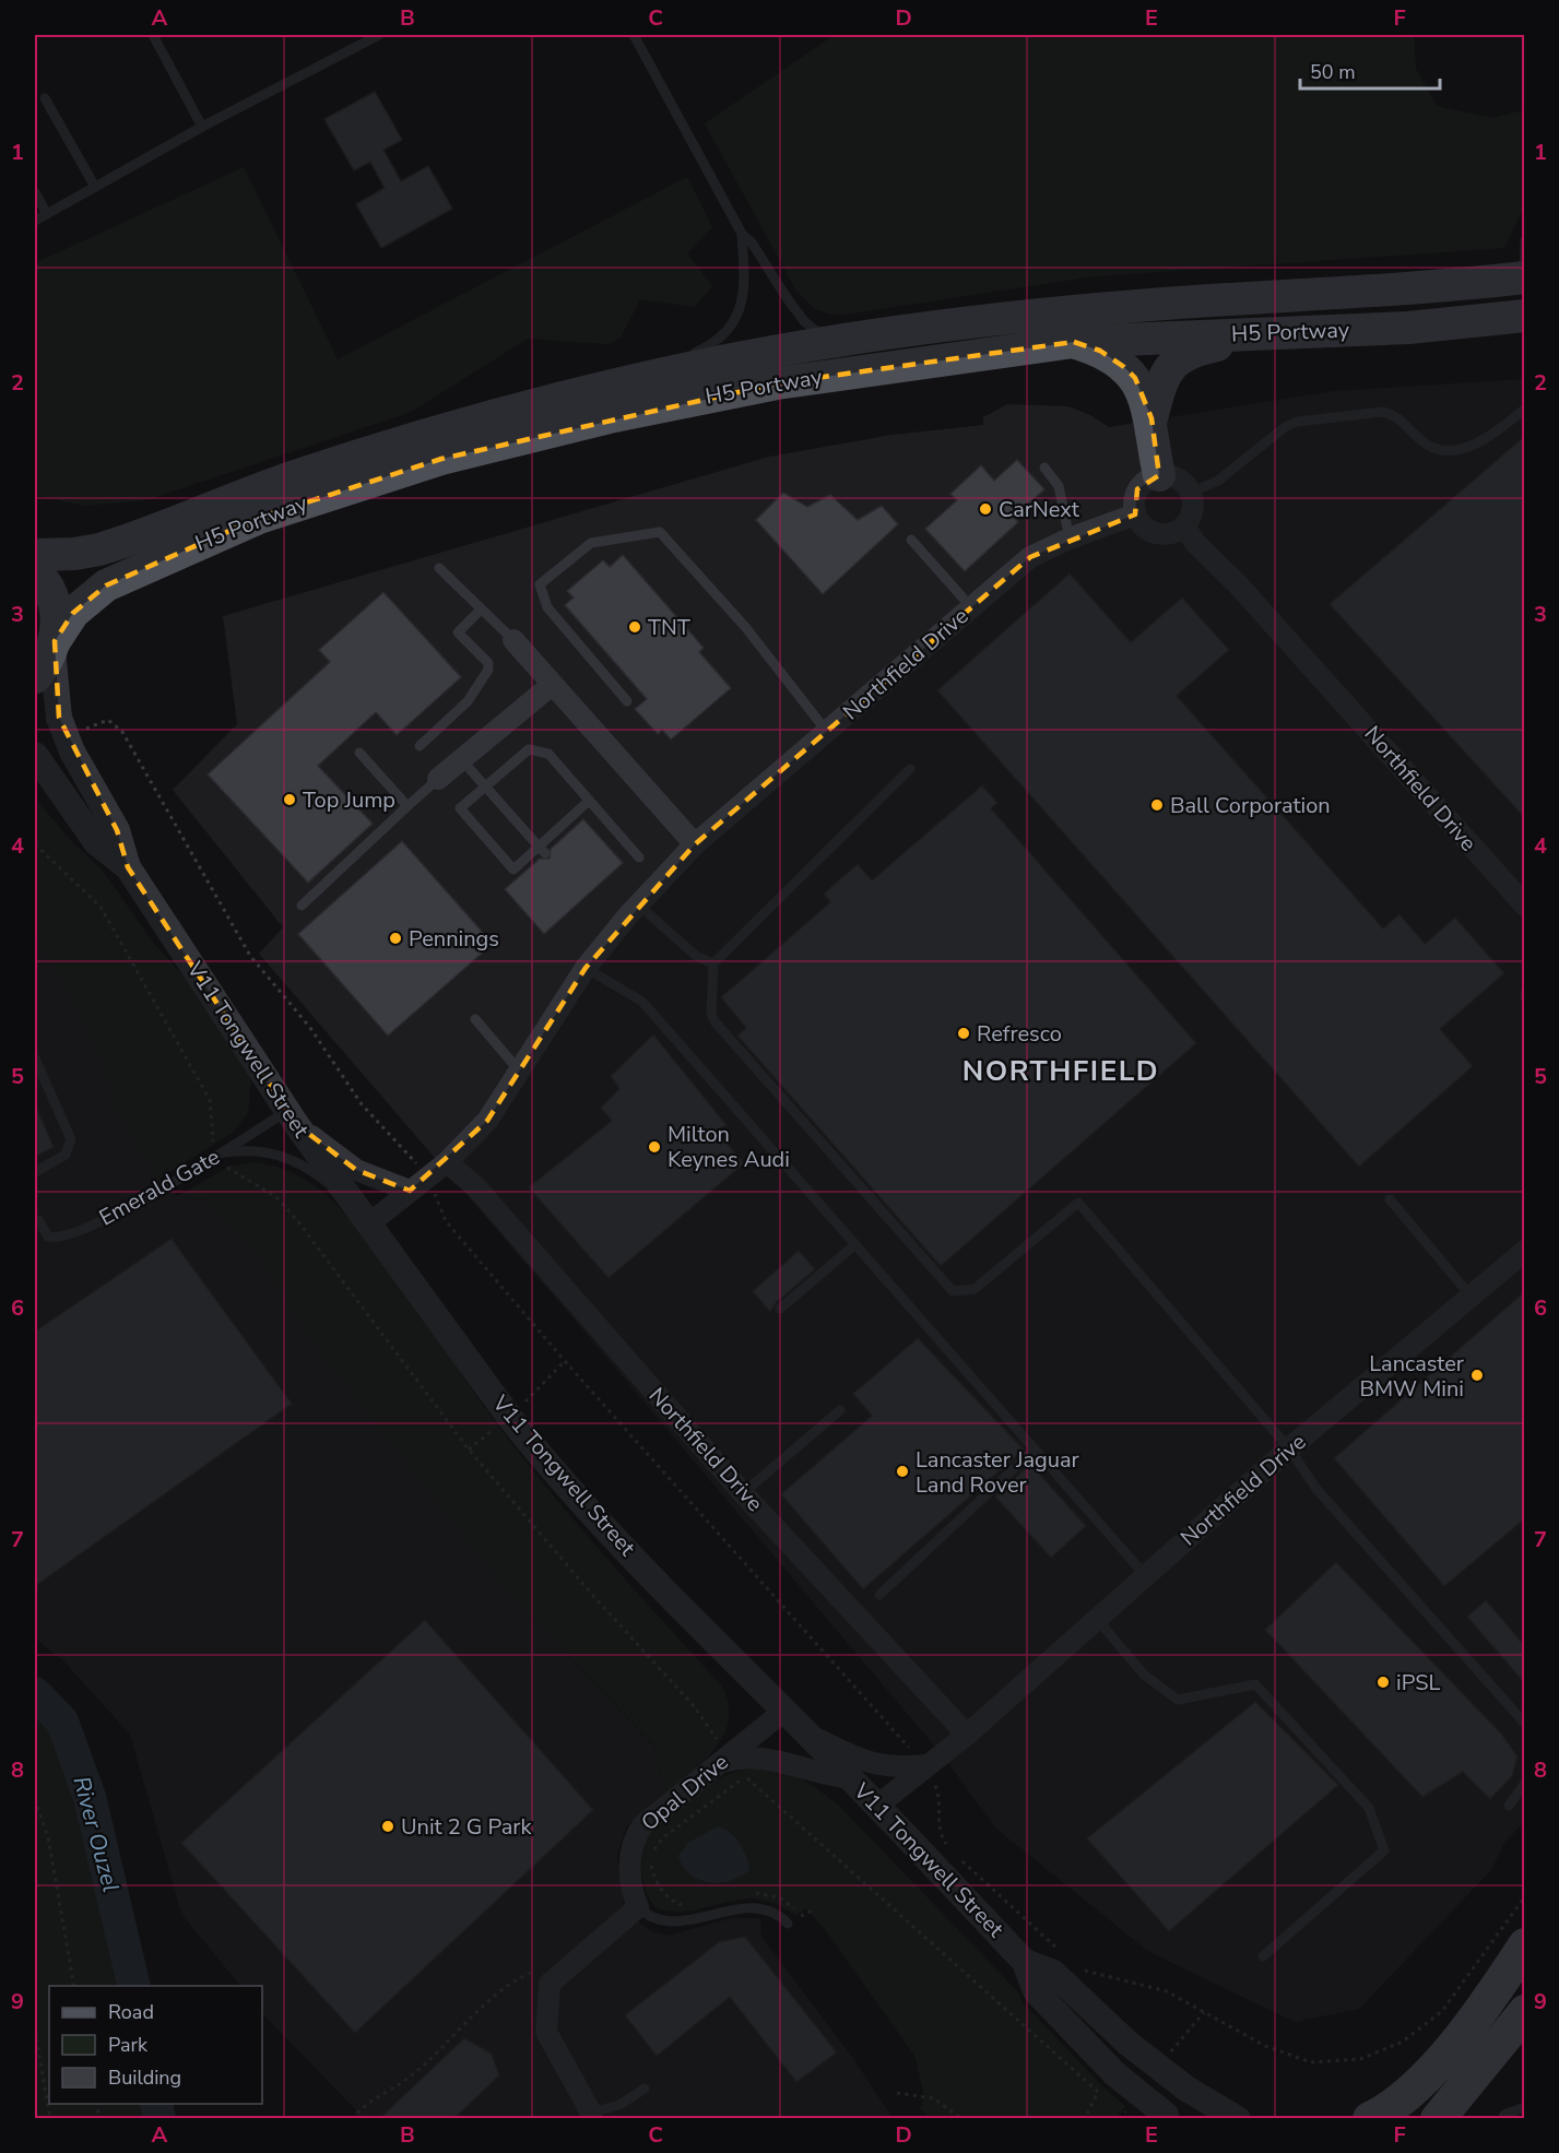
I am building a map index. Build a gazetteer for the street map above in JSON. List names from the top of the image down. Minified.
{"streets":{"main road":["H5 Portway"],"street":["Northfield Drive","V11 Tongwell Street","Opal Drive"],"lane":["Emerald Gate"]},"crossings":[["H5 Portway","V11 Tongwell Street"],["Northfield Drive","V11 Tongwell Street"],["V11 Tongwell Street","Emerald Gate"],["V11 Tongwell Street","Opal Drive"]],"districts":["NORTHFIELD"],"water":["River Ouzel"],"places":["CarNext","TNT","Top Jump","Ball Corporation","Pennings","Refresco","Milton Keynes Audi","Lancaster BMW Mini","Lancaster Jaguar Land Rover","iPSL","Unit 2 G Park"],"legend":["Road","Park","Building"],"scale_bar":"50 m","grid":{"columns":["A","B","C","D","E","F"],"rows":["1","2","3","4","5","6","7","8","9"]}}
